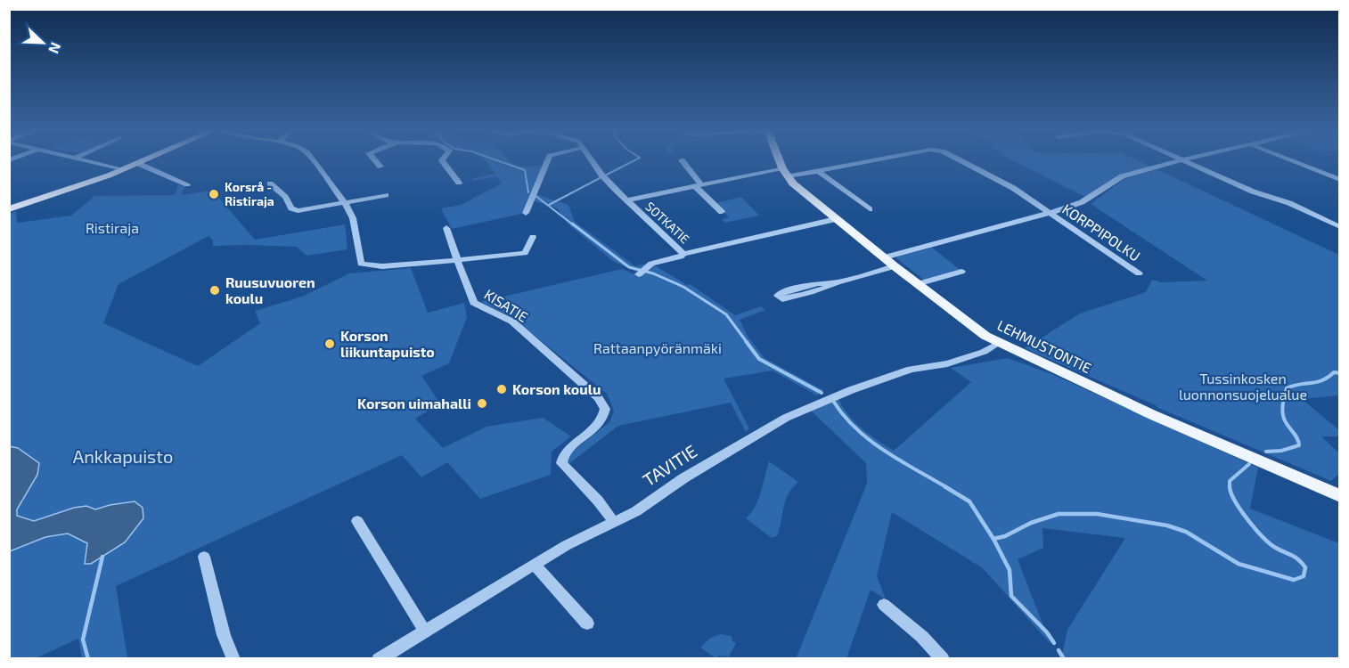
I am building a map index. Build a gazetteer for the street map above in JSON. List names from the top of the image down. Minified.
{"streets":{"main road":["LEHMUSTONTIE"],"street":["SOTKATIE","KORPPIPOLKU","KISATIE","TAVITIE"]},"crossings":[["SOTKATIE","LEHMUSTONTIE"],["KISATIE","TAVITIE"],["LEHMUSTONTIE","TAVITIE"]],"parks":["Ristiraja","Rattaanpyöränmäki","Tussinkosken luonnonsuojelualue","Ankkapuisto"],"places":["Korsrå - Ristiraja","Ruusuvuoren koulu","Korson liikuntapuisto","Korson koulu","Korson uimahalli"],"north":"bottom right"}
